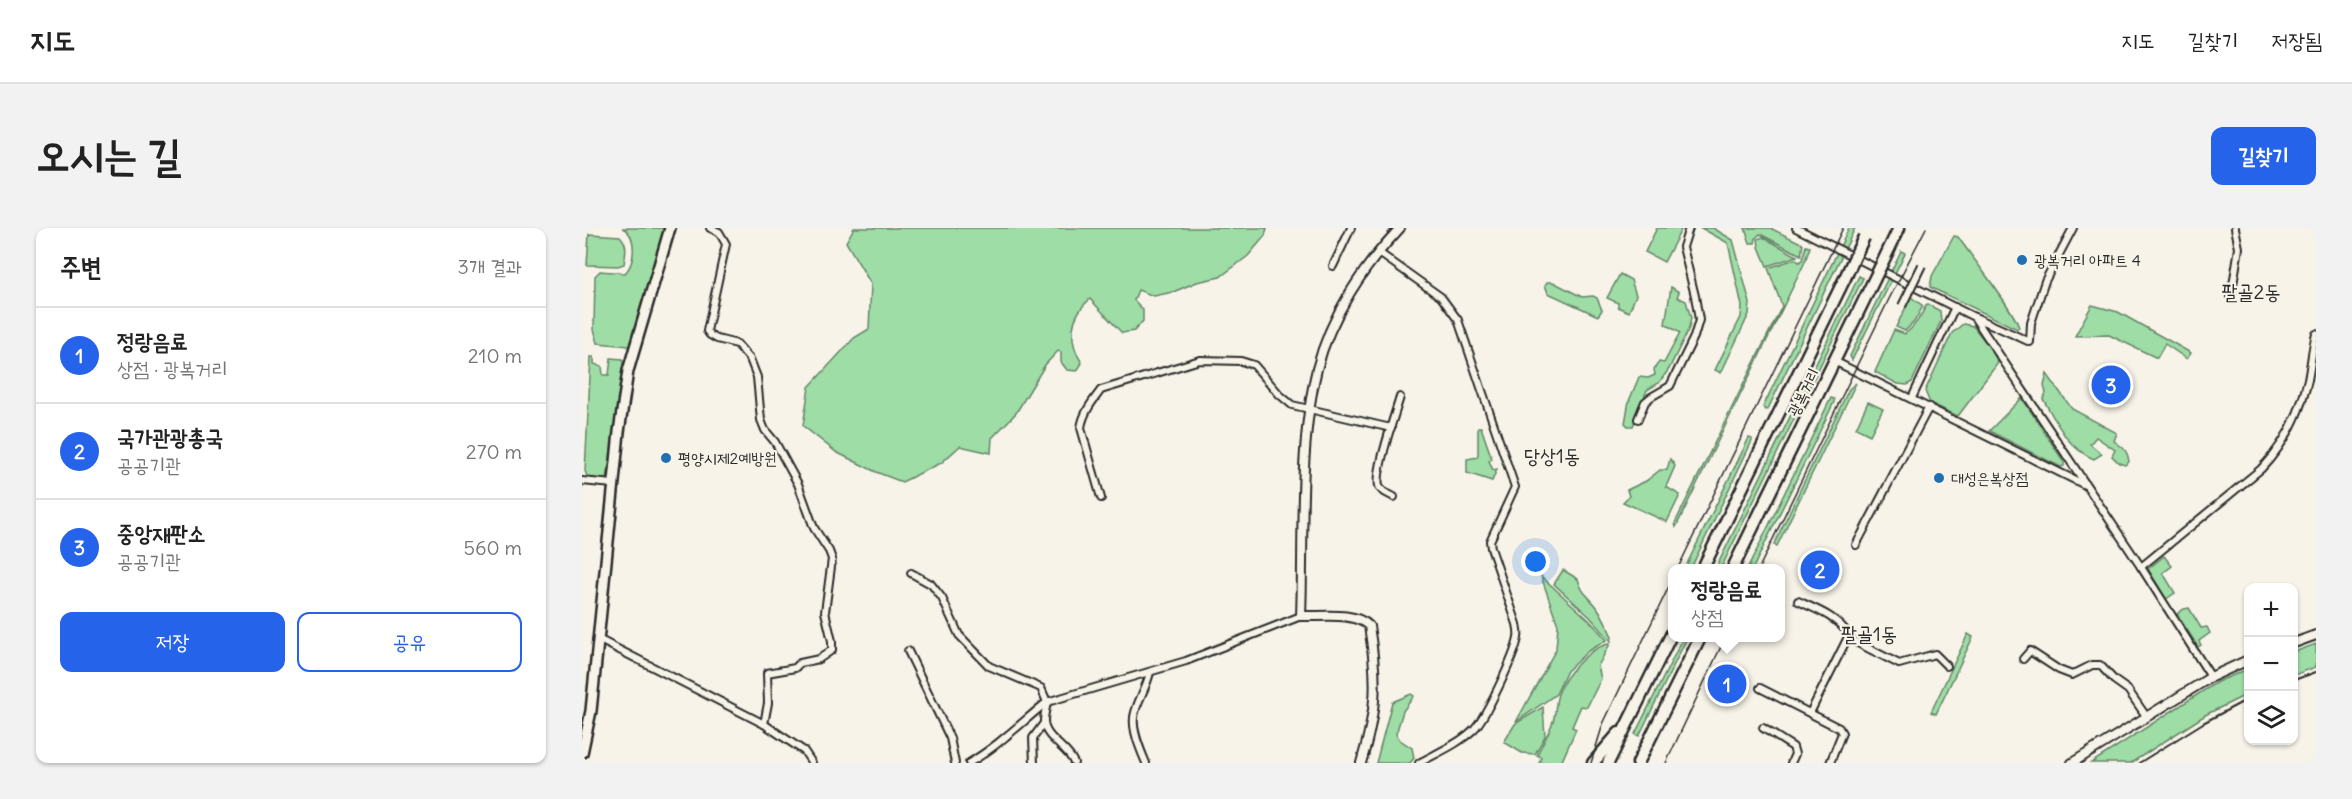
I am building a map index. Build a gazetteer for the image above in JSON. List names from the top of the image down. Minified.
{"streets":{"highway":["광복거리"]},"districts":["팔골2동","당상1동","팔골1동"],"places":["광복거리 아파트 4","평양시제2예방원","대성은복상점"],"page":{"header":"지도","nav":["지도","길찾기","저장됨"],"buttons":["길찾기",["저장","공유"]],"title":"오시는 길","heading":["주변","3개 결과"],"list":[{"mark":"1","name":"정랑음료","note":"상점 · 광복거리","value":"210 m"},{"mark":"2","name":"국가관광총국","note":"공공기관","value":"270 m"},{"mark":"3","name":"중앙재판소","note":"공공기관","value":"560 m"}],"pins":["3","2","1"],"popup":["정랑음료","상점"],"map_buttons":["+","−"]}}
